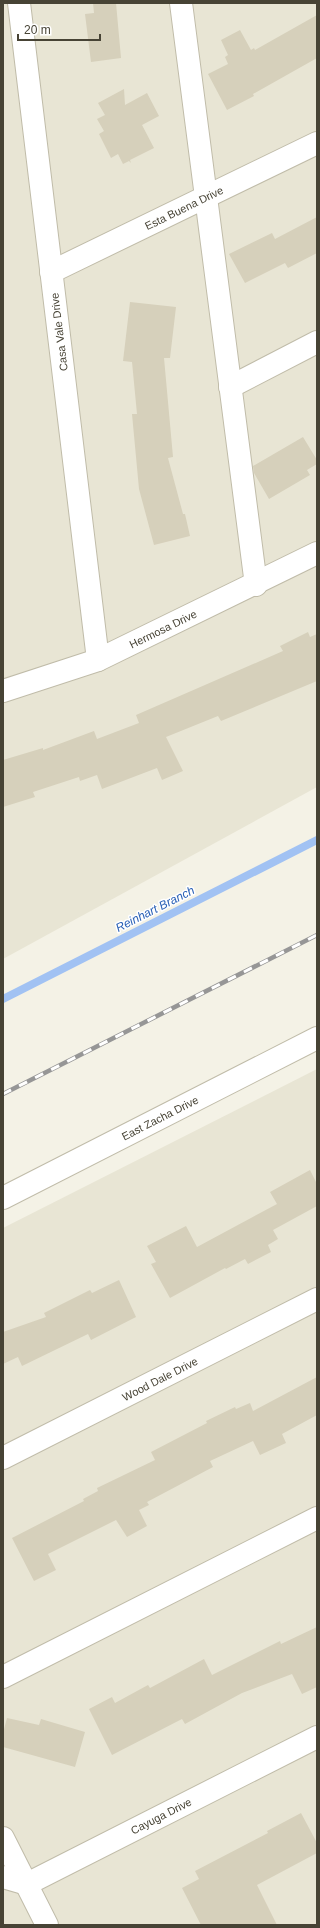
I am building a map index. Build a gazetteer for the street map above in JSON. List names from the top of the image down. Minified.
{"streets":{"street":["Esta Buena Drive","Casa Vale Drive","Hermosa Drive","East Zacha Drive","Wood Dale Drive","Cayuga Drive"]},"crossings":[["Esta Buena Drive","Casa Vale Drive"],["Casa Vale Drive","Hermosa Drive"]],"water":["Reinhart Branch"],"scale_bar":"20 m"}
